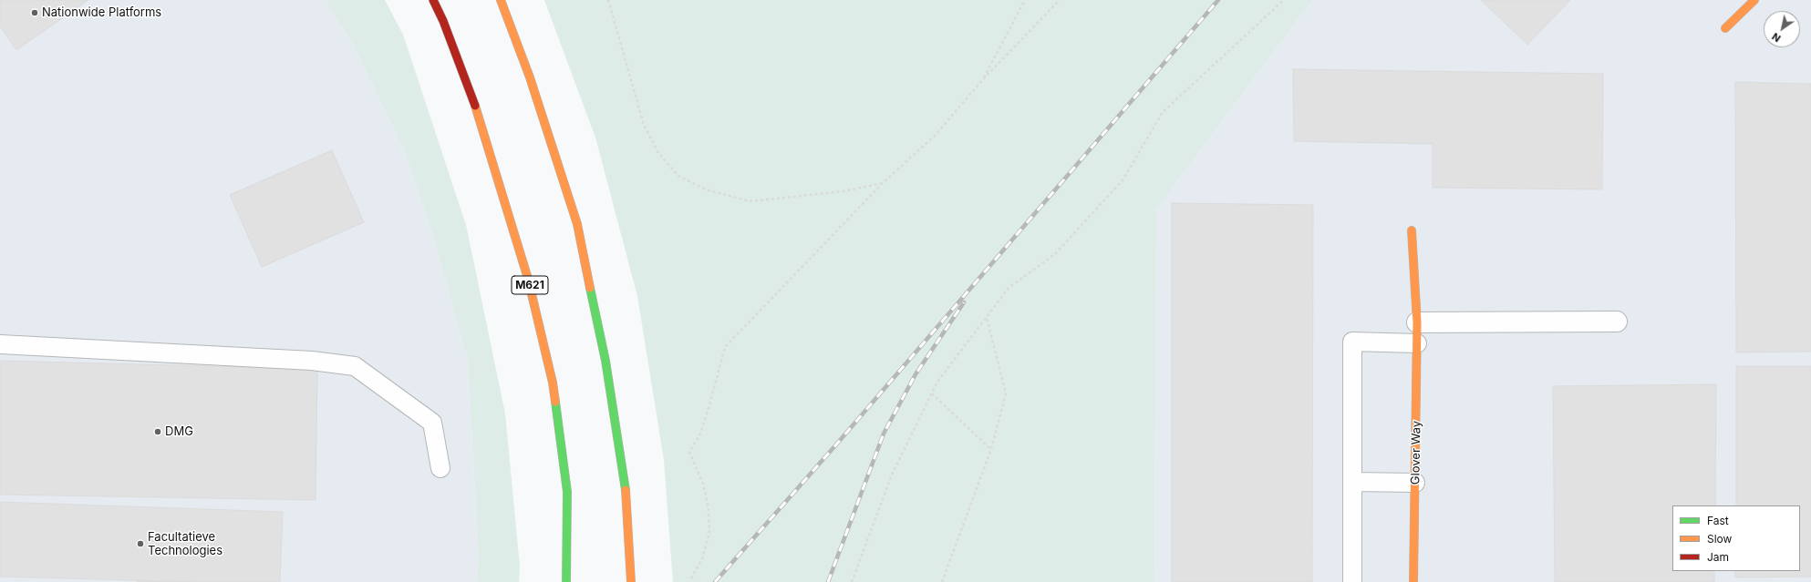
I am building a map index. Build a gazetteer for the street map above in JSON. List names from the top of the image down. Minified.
{"streets":{"main road":["M621","Glover Way"]},"places":["Nationwide Platforms","DMG","Facultatieve Technologies"],"legend":["Fast","Slow","Jam"],"north":"bottom left"}
